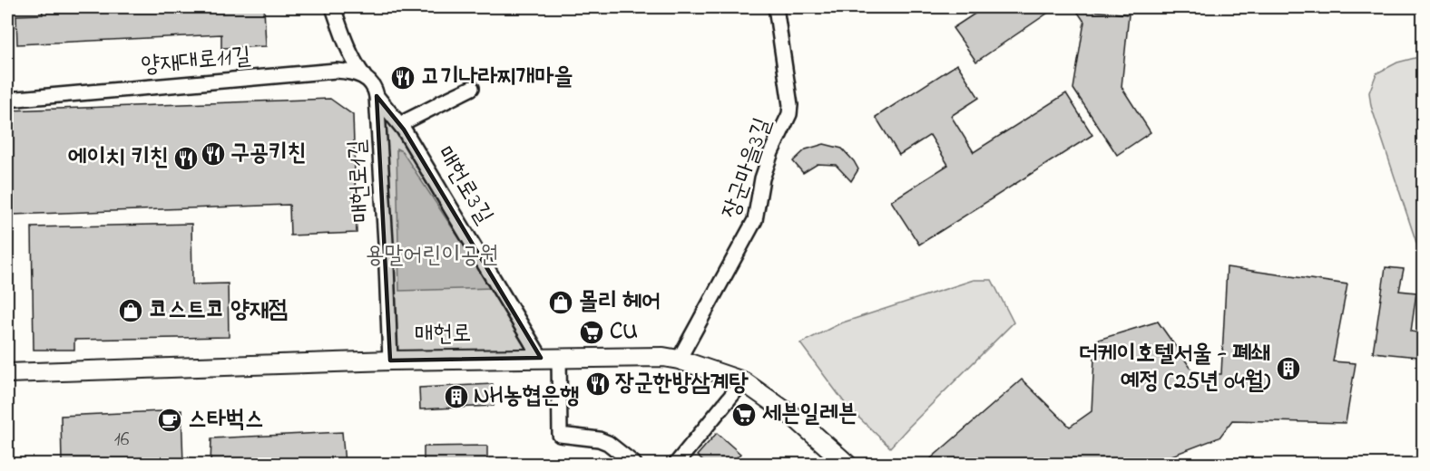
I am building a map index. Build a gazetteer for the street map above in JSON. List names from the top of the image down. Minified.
{"streets":{"main road":["매헌로"],"street":["양재대로11길","장군마을3길","매헌로1길","매헌로3길"]},"crossings":[["장군마을3길","매헌로"],["매헌로1길","매헌로3길"],["매헌로1길","매헌로"],["매헌로3길","매헌로"]],"parks":["용말어린이공원"],"places":{"restaurant":["고기나라찌개마을","구공키친","에이치 키친","장군한방삼계탕"],"shop":["몰리 헤어","코스트코 양재점"],"supermarket":["CU","세븐일레븐"],"building":["더케이호텔서울 - 폐쇄 예정 (25년 04월)","NH농협은행"],"cafe":["스타벅스"]},"house_numbers":["16"]}
